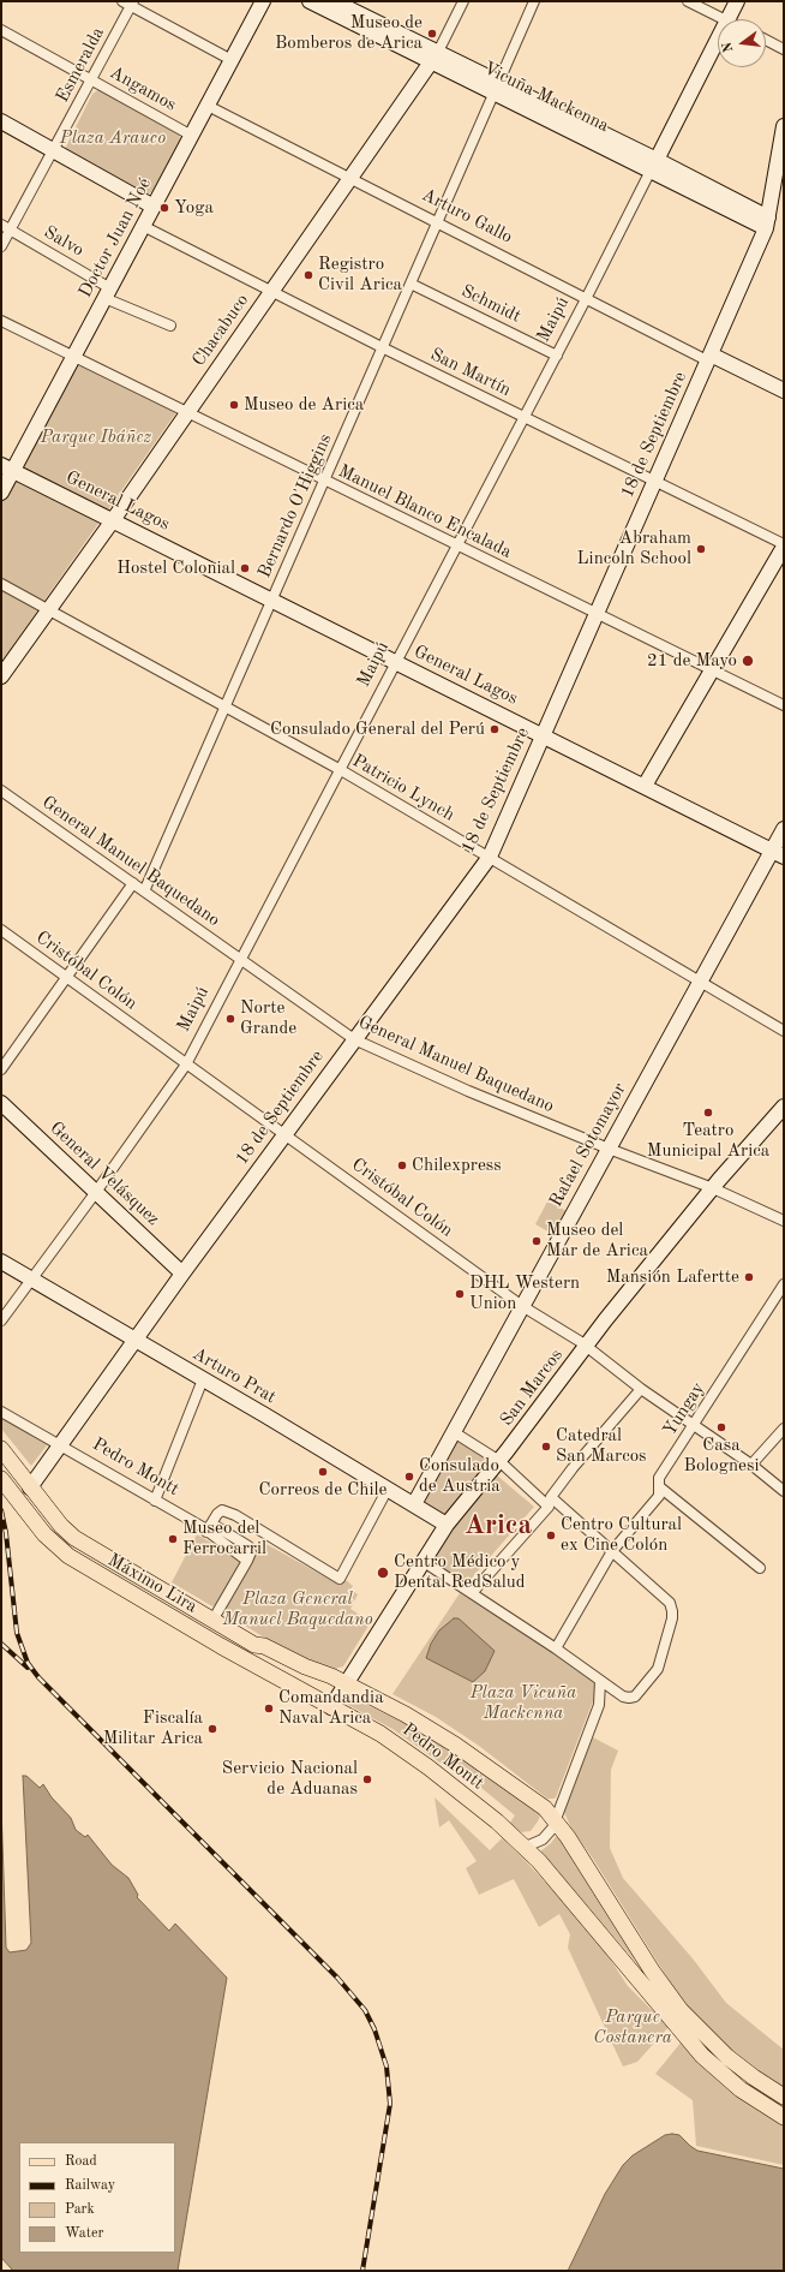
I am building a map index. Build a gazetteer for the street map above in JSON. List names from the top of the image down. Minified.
{"streets":{"main road":["Pedro Montt","Máximo Lira"],"street":["Esmeralda","Angamos","Vicuña Mackenna","Arturo Gallo","Doctor Juan Noé","Salvo","Schmidt","Maipú","Chacabuco","San Martín","18 de Septiembre","General Lagos","Bernardo O'Higgins","Manuel Blanco Encalada","Patricio Lynch","General Manuel Baquedano","Cristóbal Colón","Rafael Sotomayor","General Velásquez","Arturo Prat","San Marcos","Yungay"]},"crossings":[["Esmeralda","Angamos"],["Esmeralda","Salvo"],["Angamos","Doctor Juan Noé"],["Vicuña Mackenna","Maipú"],["Vicuña Mackenna","Chacabuco"],["Vicuña Mackenna","18 de Septiembre"],["Vicuña Mackenna","Bernardo O'Higgins"],["Arturo Gallo","Doctor Juan Noé"],["Arturo Gallo","Maipú"],["Arturo Gallo","Chacabuco"],["Arturo Gallo","18 de Septiembre"],["Arturo Gallo","Bernardo O'Higgins"],["Doctor Juan Noé","Salvo"],["Doctor Juan Noé","San Martín"],["Doctor Juan Noé","General Lagos"],["Doctor Juan Noé","Manuel Blanco Encalada"],["Schmidt","Maipú"],["Schmidt","Bernardo O'Higgins"],["Maipú","San Martín"],["Maipú","General Lagos"],["Maipú","Manuel Blanco Encalada"],["Maipú","Patricio Lynch"],["Maipú","General Manuel Baquedano"],["Maipú","Cristóbal Colón"],["Maipú","General Velásquez"],["Maipú","Arturo Prat"],["Chacabuco","San Martín"],["Chacabuco","General Lagos"],["Chacabuco","Manuel Blanco Encalada"],["Chacabuco","Patricio Lynch"],["San Martín","18 de Septiembre"],["San Martín","Bernardo O'Higgins"],["18 de Septiembre","General Lagos"],["18 de Septiembre","Manuel Blanco Encalada"],["18 de Septiembre","Patricio Lynch"],["18 de Septiembre","General Manuel Baquedano"],["18 de Septiembre","Cristóbal Colón"],["18 de Septiembre","General Velásquez"],["18 de Septiembre","Arturo Prat"],["18 de Septiembre","Pedro Montt"],["18 de Septiembre","Máximo Lira"],["General Lagos","Bernardo O'Higgins"],["General Lagos","Rafael Sotomayor"],["Bernardo O'Higgins","Manuel Blanco Encalada"],["Bernardo O'Higgins","Patricio Lynch"],["Bernardo O'Higgins","General Manuel Baquedano"],["Patricio Lynch","Rafael Sotomayor"],["General Manuel Baquedano","Rafael Sotomayor"],["General Manuel Baquedano","San Marcos"],["Cristóbal Colón","Rafael Sotomayor"],["Cristóbal Colón","San Marcos"],["Cristóbal Colón","Yungay"],["Rafael Sotomayor","Arturo Prat"],["Arturo Prat","San Marcos"],["San Marcos","Pedro Montt"],["San Marcos","Máximo Lira"],["Pedro Montt","Máximo Lira"]],"districts":["Arica"],"parks":["Plaza Arauco","Parque Ibáñez","Plaza General Manuel Baquedano","Plaza Vicuña Mackenna","Parque Costanera"],"places":["Museo de Bomberos de Arica","Yoga","Registro Civil Arica","Museo de Arica","Abraham Lincoln School","Hostel Colonial","21 de Mayo","Consulado General del Perú","Norte Grande","Teatro Municipal Arica","Chilexpress","Museo del Mar de Arica","Mansión Lafertte","DHL Western Union","Casa Bolognesi","Catedral San Marcos","Correos de Chile","Consulado de Austria","Centro Cultural ex Cine Colón","Museo del Ferrocarril","Centro Médico y Dental RedSalud","Comandandia Naval Arica","Fiscalía Militar Arica","Servicio Nacional de Aduanas"],"legend":["Road","Railway","Park","Water"],"north":"left"}
